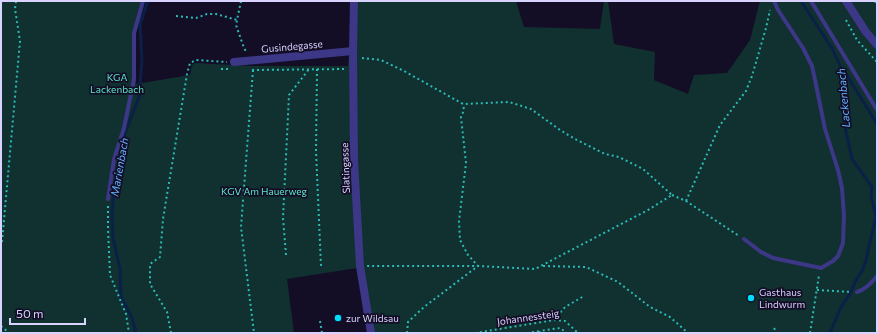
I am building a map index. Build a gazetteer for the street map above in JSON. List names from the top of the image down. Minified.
{"streets":{"street":["Gusindegasse","Slatingasse"],"path":["Johannessteig"]},"crossings":[["Gusindegasse","Slatingasse"]],"water":["Lackenbach","Marienbach"],"parks":["KGA Lackenbach","KGV Am Hauerweg"],"places":["Gasthaus Lindwurm","zur Wildsau"],"scale_bar":"50 m"}
